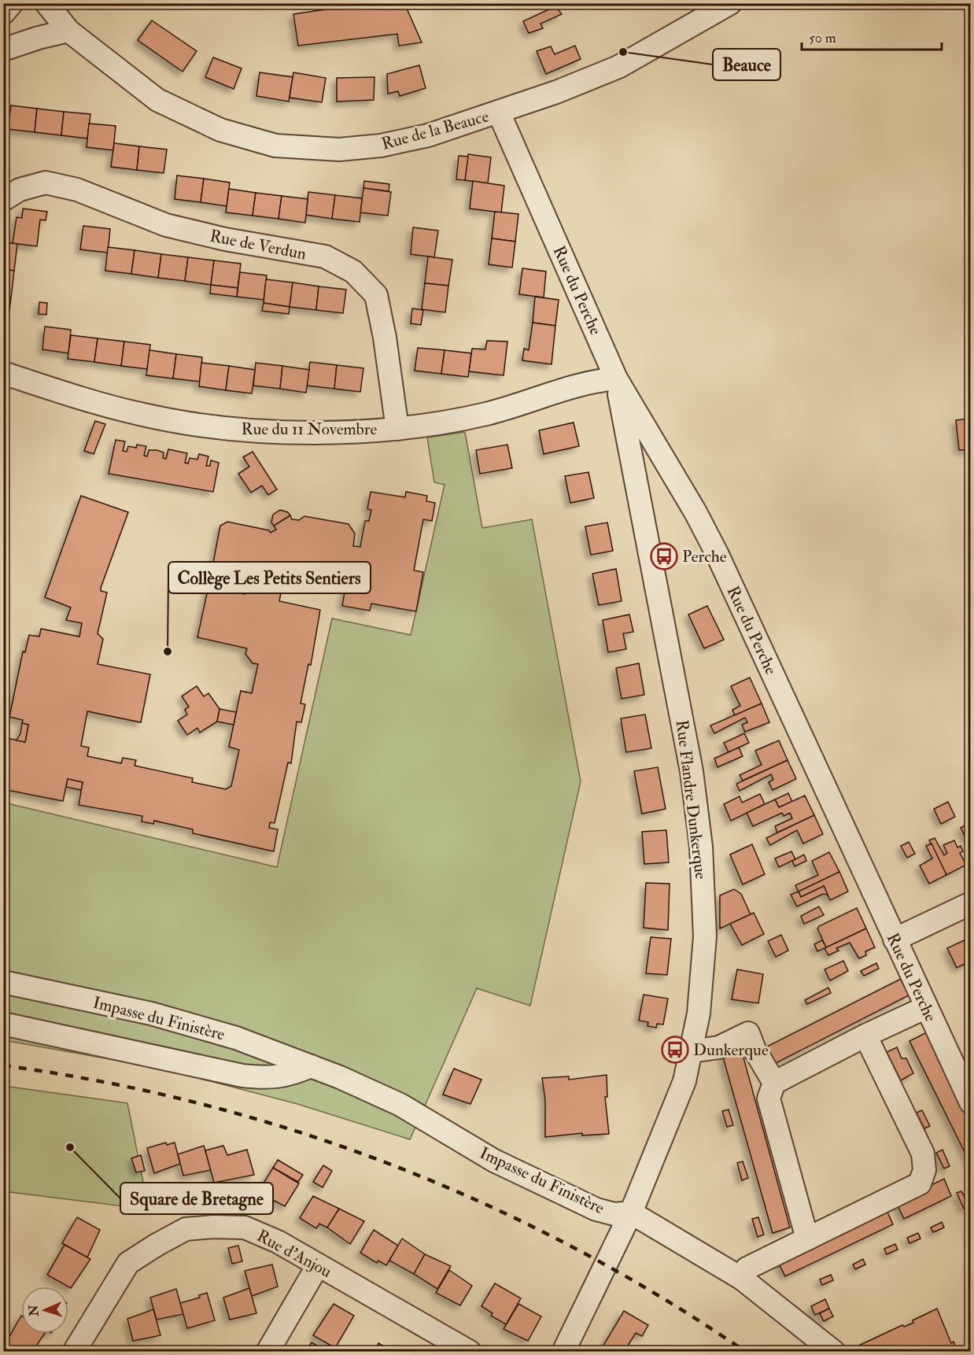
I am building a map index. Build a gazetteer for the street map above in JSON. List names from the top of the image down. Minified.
{"streets":{"street":["Rue de la Beauce","Rue de Verdun","Rue du Perche","Rue du 11 Novembre","Rue Flandre Dunkerque","Impasse du Finistère","Rue d'Anjou"]},"crossings":[["Rue de la Beauce","Rue du Perche"],["Rue de Verdun","Rue du 11 Novembre"],["Rue du Perche","Rue du 11 Novembre"],["Rue du Perche","Rue Flandre Dunkerque"],["Rue du 11 Novembre","Rue Flandre Dunkerque"],["Rue Flandre Dunkerque","Impasse du Finistère"]],"places":{"other":["Beauce","Collège Les Petits Sentiers","Square de Bretagne"],"bus stop":["Perche","Dunkerque"]},"scale_bar":"50 m","north":"left"}
